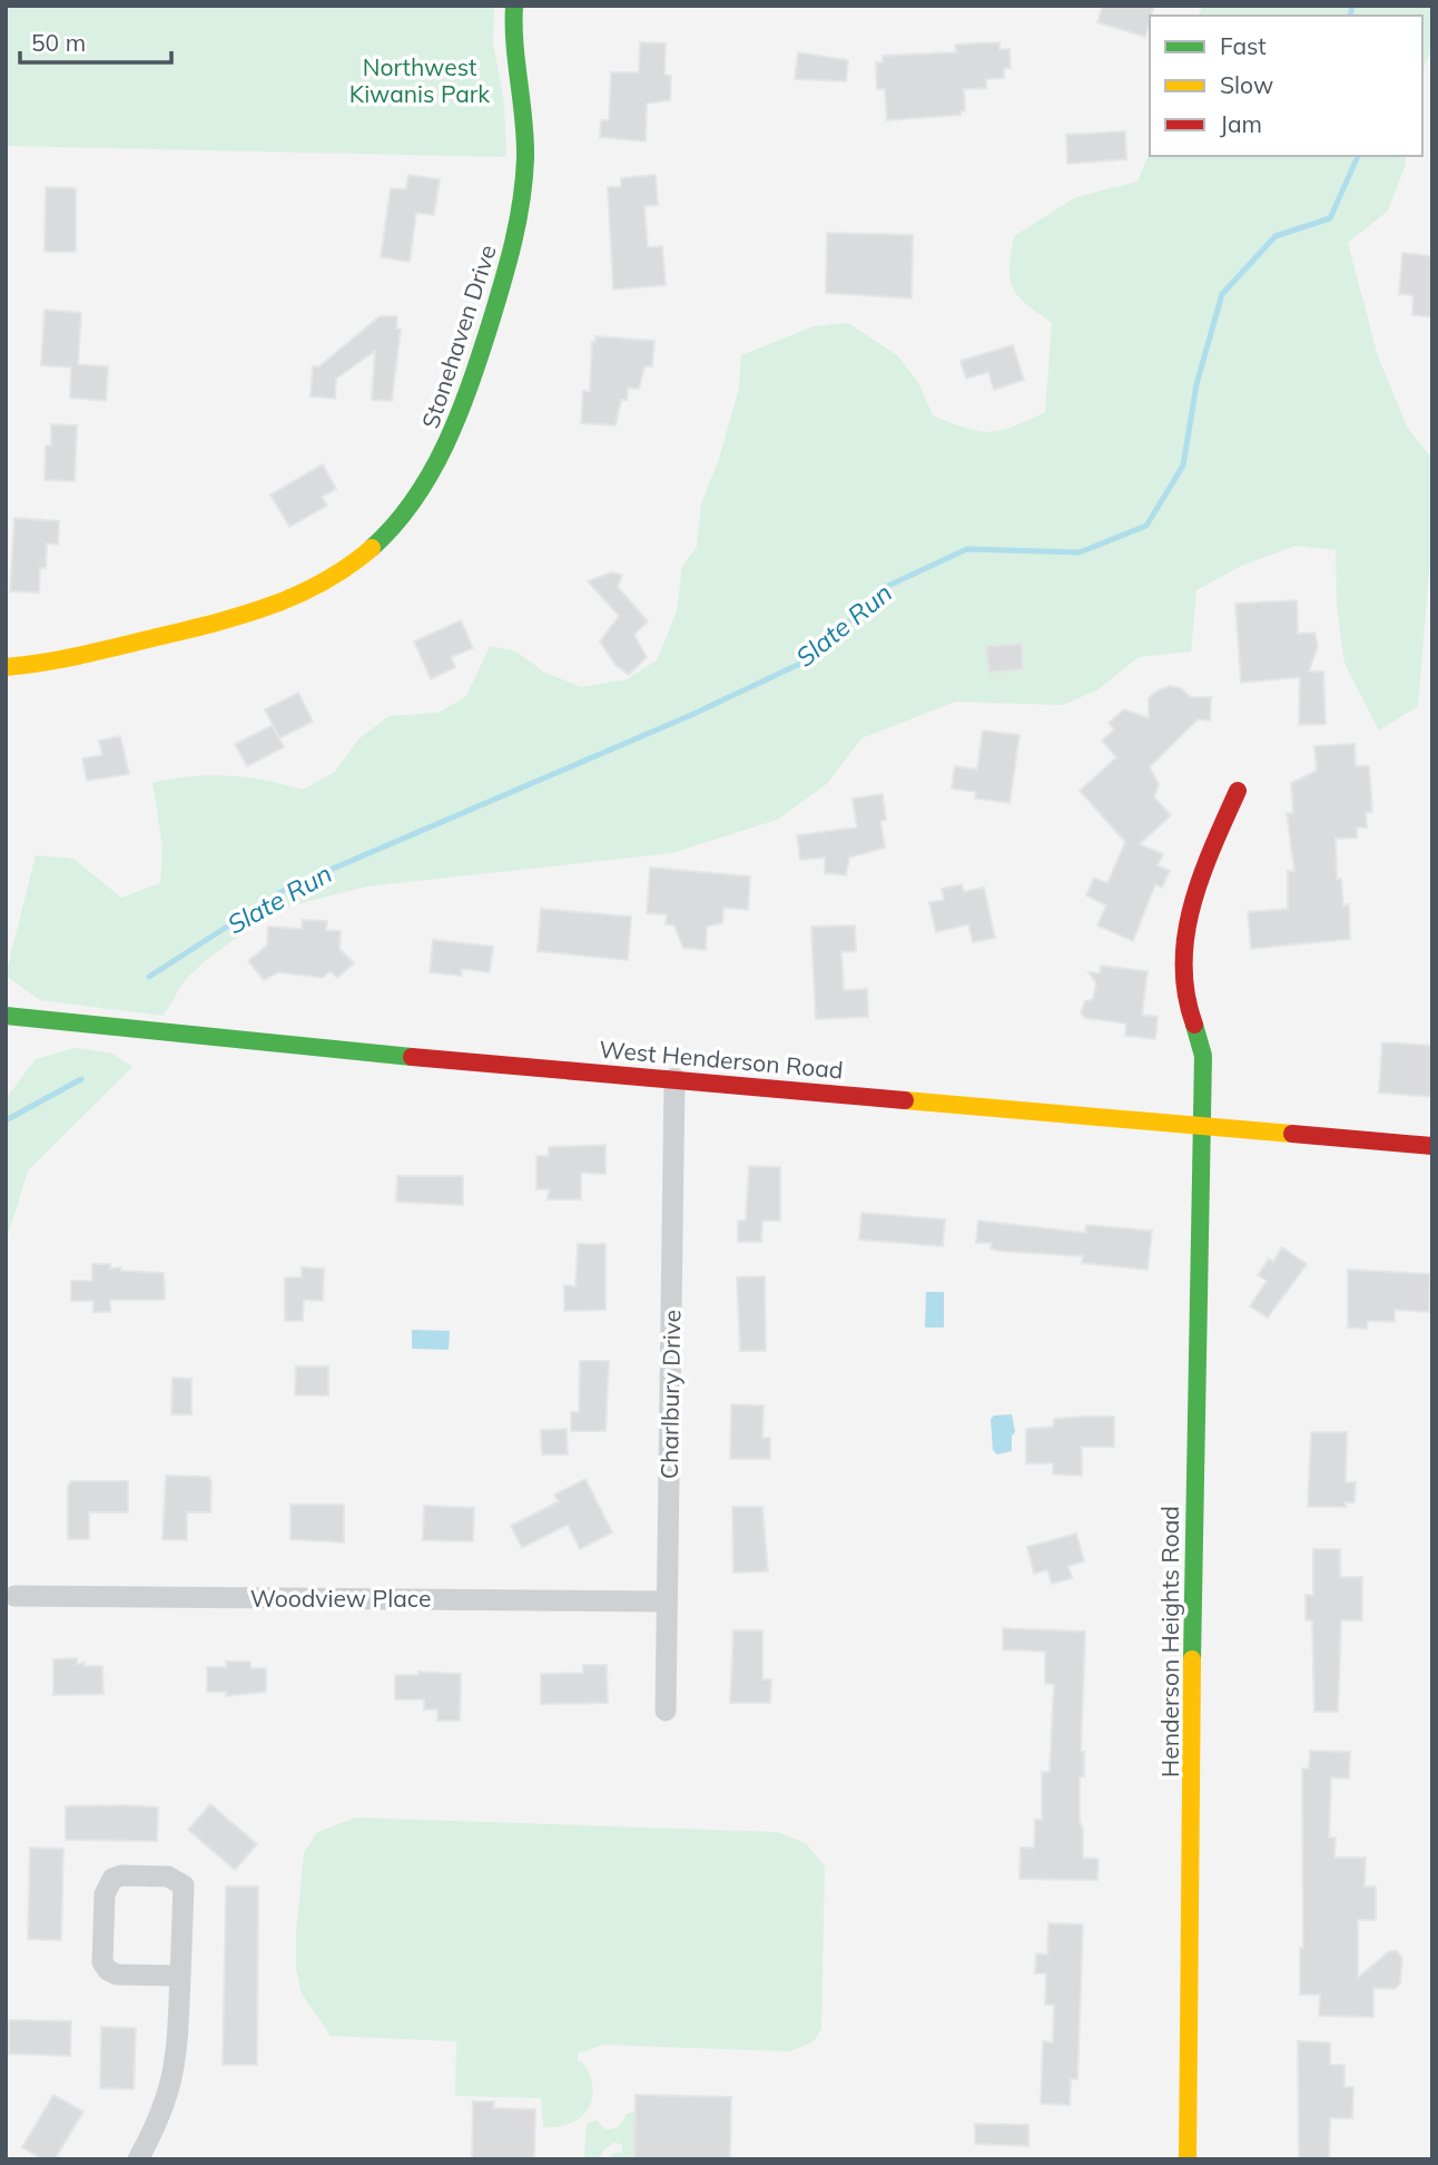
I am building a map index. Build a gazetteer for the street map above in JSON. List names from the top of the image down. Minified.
{"streets":{"street":["Stonehaven Drive","West Henderson Road","Charlbury Drive","Woodview Place","Henderson Heights Road"]},"crossings":[["West Henderson Road","Charlbury Drive"],["West Henderson Road","Henderson Heights Road"],["Charlbury Drive","Woodview Place"]],"water":["Slate Run"],"parks":["Northwest Kiwanis Park"],"legend":["Fast","Slow","Jam"],"scale_bar":"50 m"}
